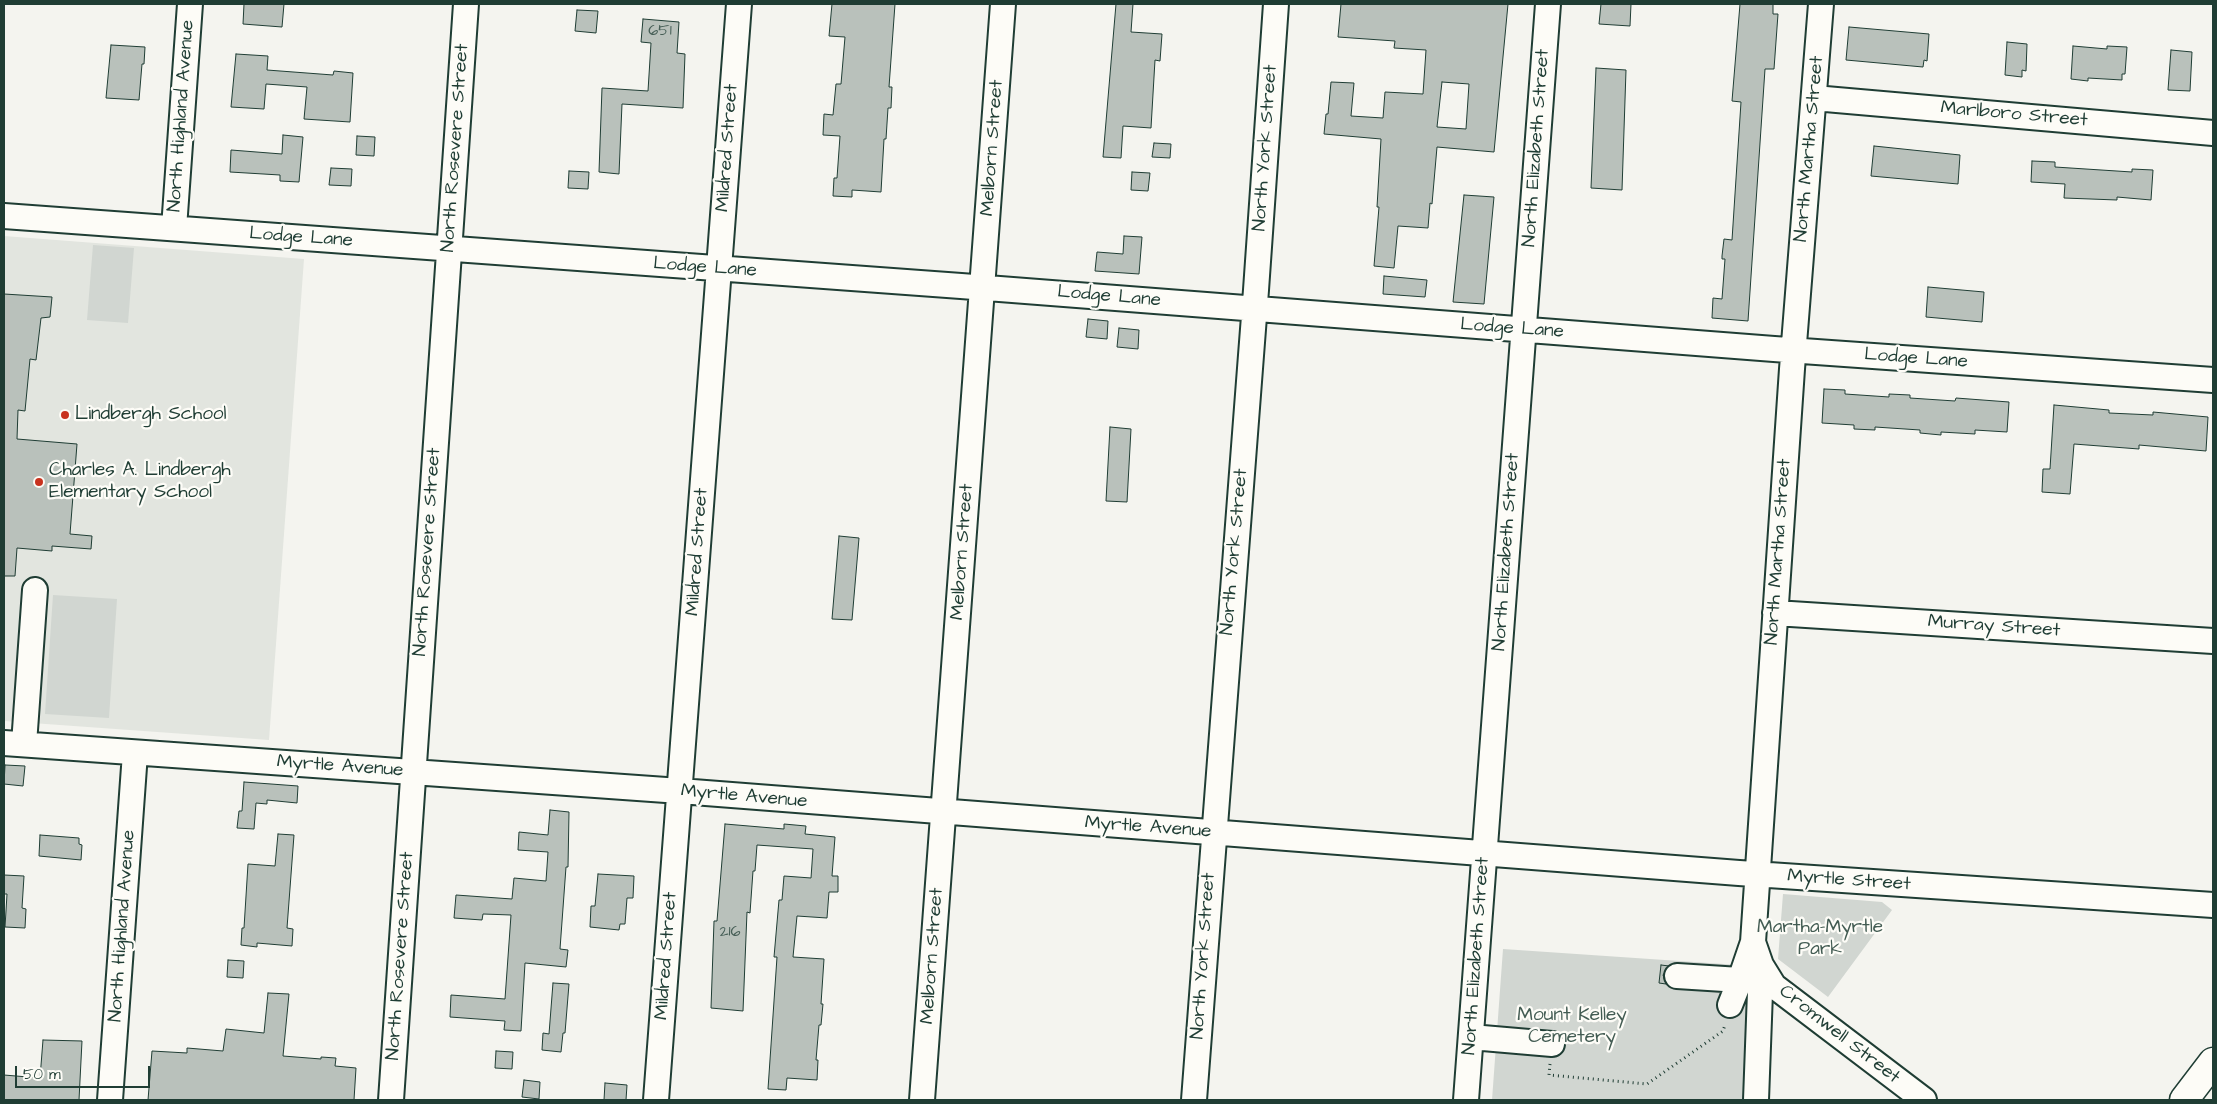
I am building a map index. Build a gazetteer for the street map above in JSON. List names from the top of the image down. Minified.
{"streets":{"street":["Marlboro Street","North Highland Avenue","North Rosevere Street","Mildred Street","Melborn Street","North York Street","North Elizabeth Street","North Martha Street","Lodge Lane","Murray Street","Myrtle Avenue","Myrtle Street","Cromwell Street"]},"crossings":[["Marlboro Street","North Martha Street"],["North Highland Avenue","Lodge Lane"],["North Highland Avenue","Myrtle Avenue"],["North Rosevere Street","Lodge Lane"],["North Rosevere Street","Myrtle Avenue"],["Mildred Street","Lodge Lane"],["Mildred Street","Myrtle Avenue"],["Melborn Street","Lodge Lane"],["Melborn Street","Myrtle Avenue"],["North York Street","Lodge Lane"],["North York Street","Myrtle Avenue"],["North Elizabeth Street","Lodge Lane"],["North Elizabeth Street","Myrtle Avenue"],["North Elizabeth Street","Myrtle Street"],["North Martha Street","Lodge Lane"],["North Martha Street","Murray Street"],["North Martha Street","Myrtle Street"],["North Martha Street","Cromwell Street"],["Myrtle Avenue","Myrtle Street"]],"parks":["Martha-Myrtle Park","Mount Kelley Cemetery"],"places":["Lindbergh School","Charles A. Lindbergh Elementary School"],"house_numbers":["651","216"],"scale_bar":"50 m"}
